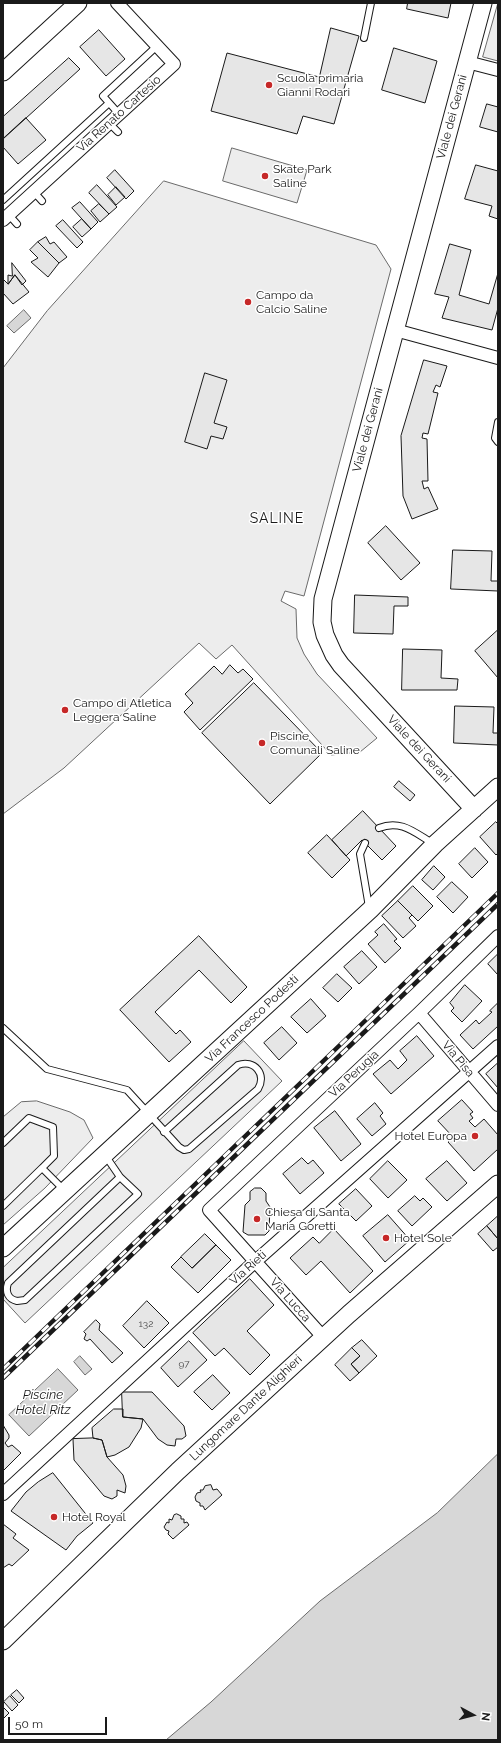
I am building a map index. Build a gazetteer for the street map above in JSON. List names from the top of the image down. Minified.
{"streets":{"street":["Via Renato Cartesio","Viale dei Gerani","Via Francesco Podesti","Via Pisa","Via Perugia","Via Rieti","Via Lucca","Lungomare Dante Alighieri"]},"crossings":[["Viale dei Gerani","Via Francesco Podesti"],["Via Pisa","Via Perugia"],["Via Pisa","Via Rieti"],["Via Perugia","Via Lucca"],["Via Rieti","Via Lucca"],["Via Lucca","Lungomare Dante Alighieri"]],"districts":["SALINE"],"water":["Piscine Hotel Ritz"],"places":["Scuola primaria Gianni Rodari","Skate Park Saline","Campo da Calcio Saline","Campo di Atletica Leggera Saline","Piscine Comunali Saline","Hotel Europa","Chiesa di Santa Maria Goretti","Hotel Sole","Hotel Royal"],"house_numbers":["132","97"],"scale_bar":"50 m","north":"right"}
